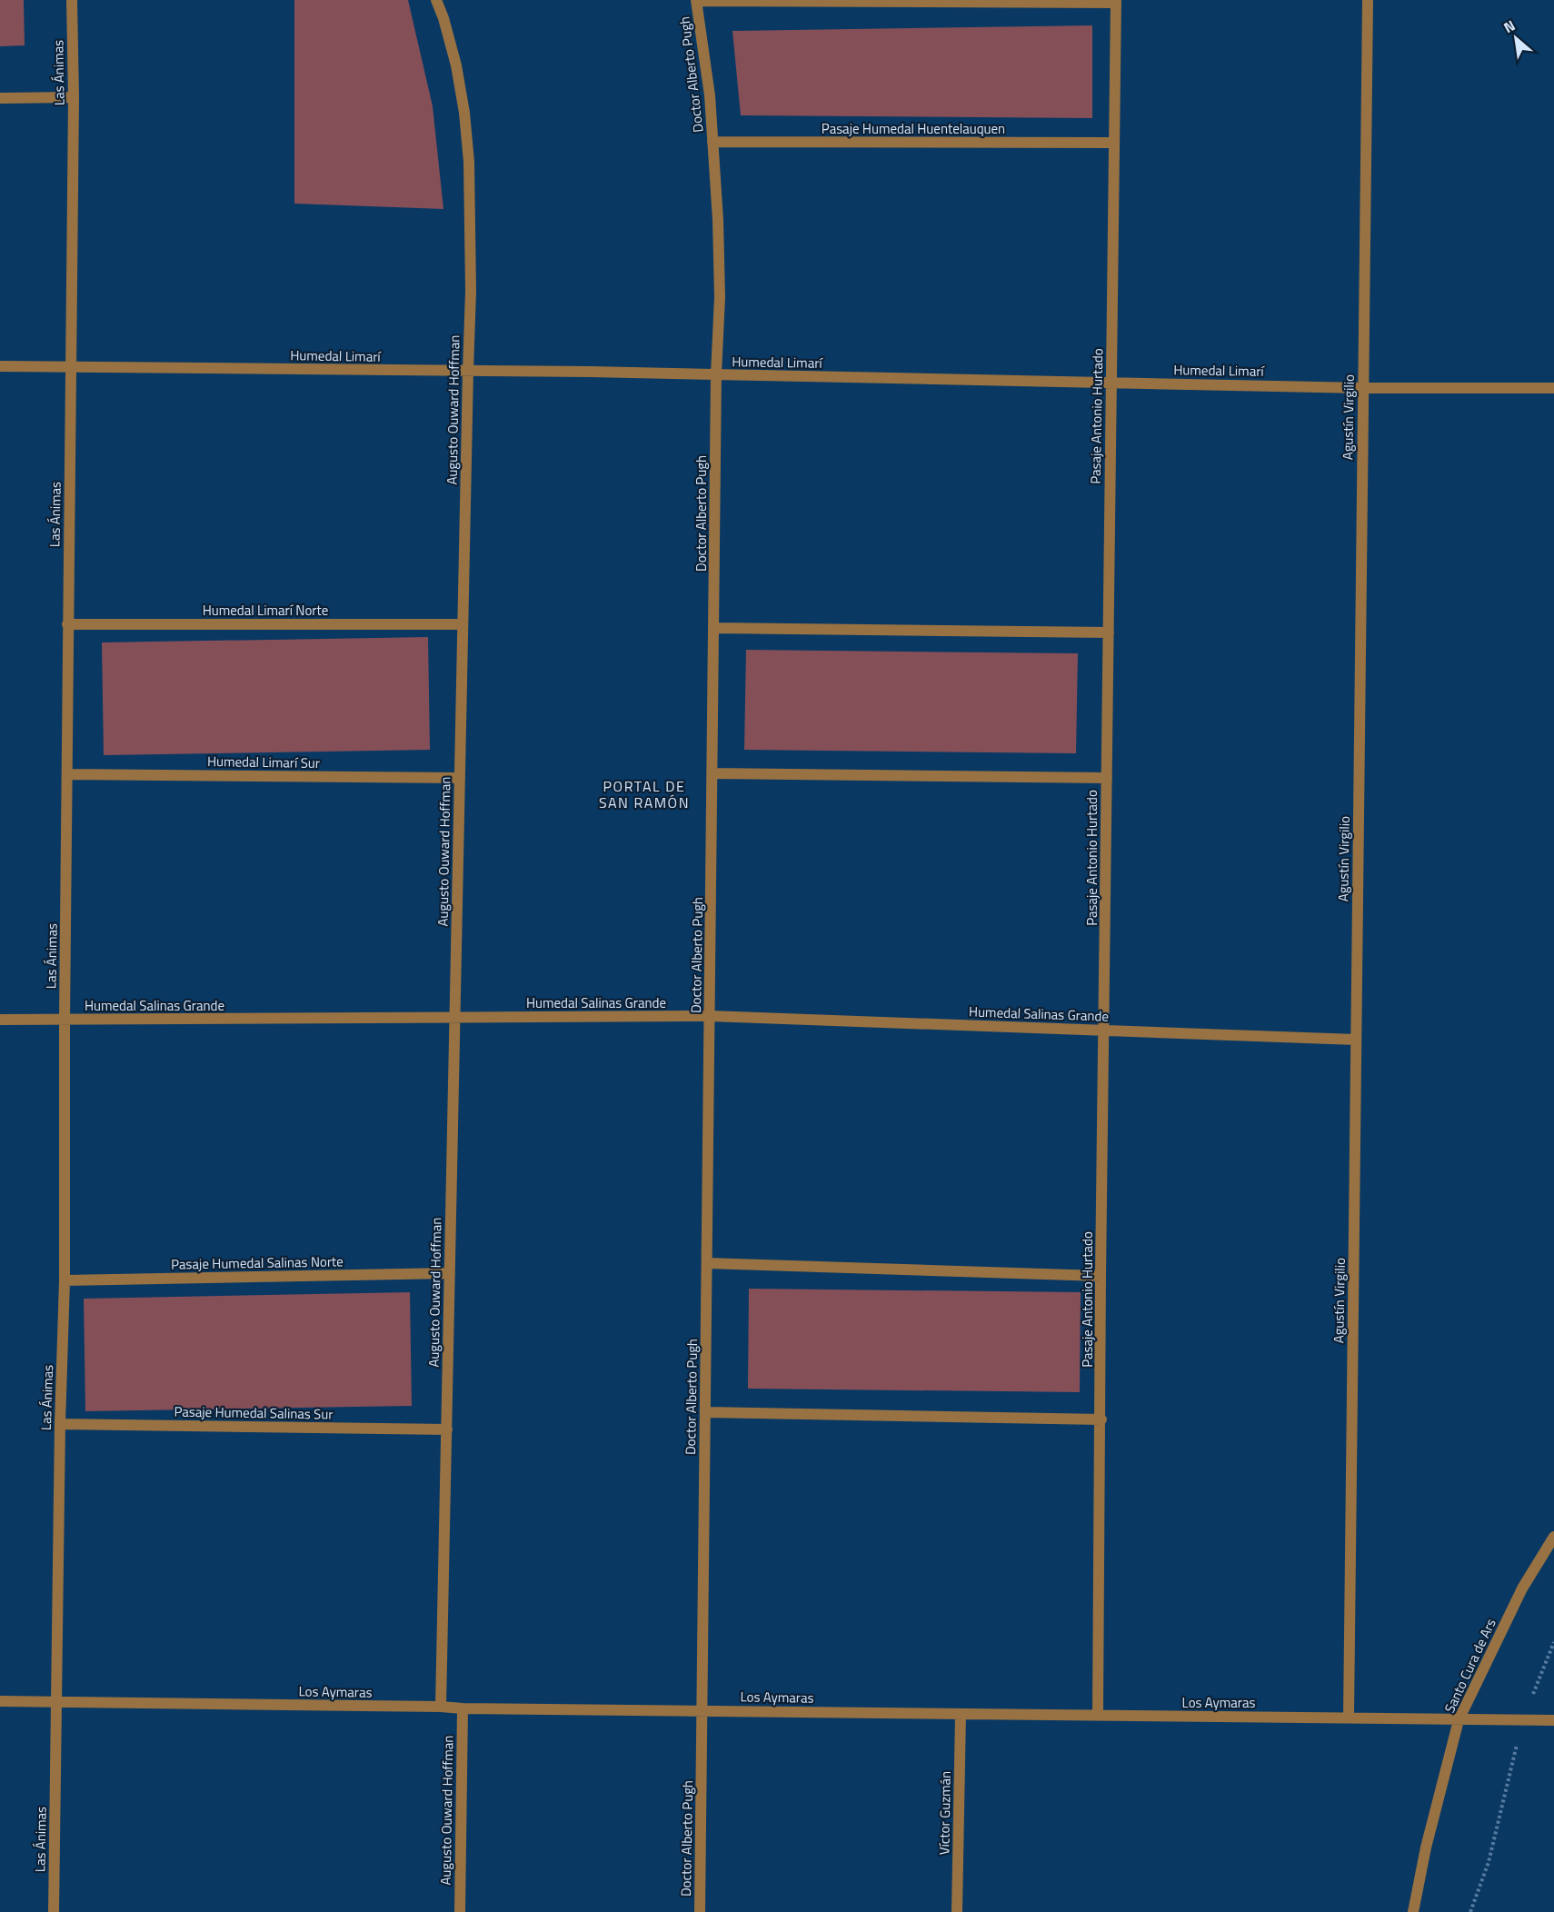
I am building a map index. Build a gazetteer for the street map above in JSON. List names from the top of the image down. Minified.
{"streets":{"street":["Las Ánimas","Doctor Alberto Pugh","Pasaje Humedal Huentelauquen","Humedal Limarí","Augusto Ouward Hoffman","Pasaje Antonio Hurtado","Agustín Virgilio","Humedal Limarí Norte","Humedal Limarí Sur","Humedal Salinas Grande","Pasaje Humedal Salinas Norte","Pasaje Humedal Salinas Sur","Santo Cura de Ars","Los Aymaras","Víctor Guzmán"]},"crossings":[["Las Ánimas","Humedal Limarí"],["Las Ánimas","Humedal Limarí Norte"],["Las Ánimas","Humedal Limarí Sur"],["Las Ánimas","Humedal Salinas Grande"],["Las Ánimas","Pasaje Humedal Salinas Norte"],["Las Ánimas","Pasaje Humedal Salinas Sur"],["Las Ánimas","Los Aymaras"],["Doctor Alberto Pugh","Pasaje Humedal Huentelauquen"],["Doctor Alberto Pugh","Humedal Limarí"],["Doctor Alberto Pugh","Humedal Salinas Grande"],["Doctor Alberto Pugh","Los Aymaras"],["Pasaje Humedal Huentelauquen","Pasaje Antonio Hurtado"],["Humedal Limarí","Augusto Ouward Hoffman"],["Humedal Limarí","Pasaje Antonio Hurtado"],["Humedal Limarí","Agustín Virgilio"],["Augusto Ouward Hoffman","Humedal Limarí Norte"],["Augusto Ouward Hoffman","Humedal Limarí Sur"],["Augusto Ouward Hoffman","Humedal Salinas Grande"],["Augusto Ouward Hoffman","Pasaje Humedal Salinas Norte"],["Augusto Ouward Hoffman","Pasaje Humedal Salinas Sur"],["Augusto Ouward Hoffman","Los Aymaras"],["Pasaje Antonio Hurtado","Humedal Salinas Grande"],["Pasaje Antonio Hurtado","Los Aymaras"],["Agustín Virgilio","Humedal Salinas Grande"],["Agustín Virgilio","Los Aymaras"],["Santo Cura de Ars","Los Aymaras"],["Los Aymaras","Víctor Guzmán"]],"districts":["PORTAL DE SAN RAMÓN"],"north":"top left"}
